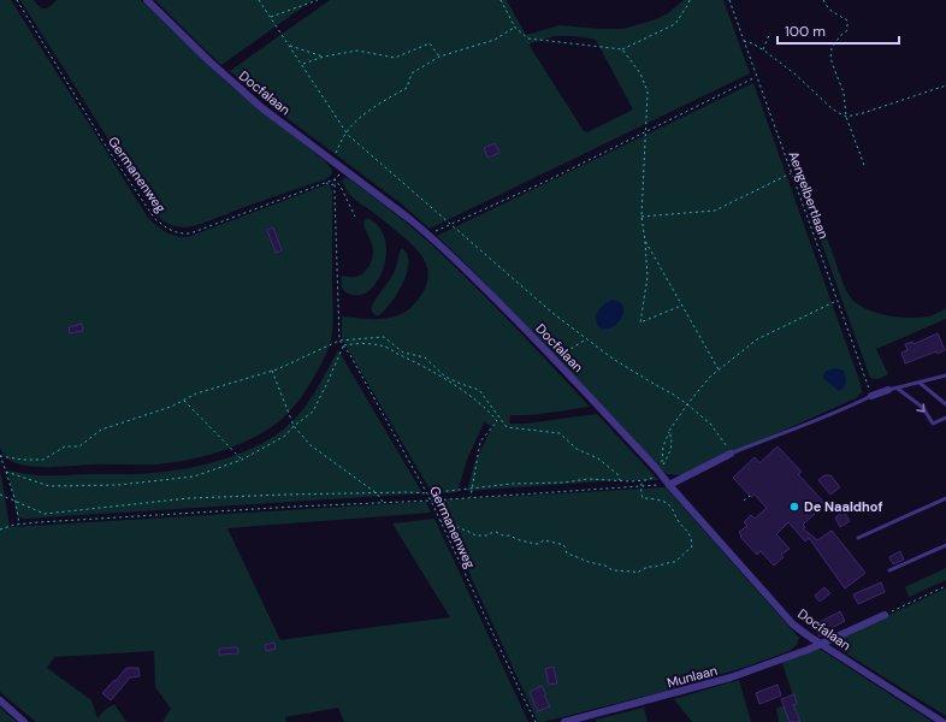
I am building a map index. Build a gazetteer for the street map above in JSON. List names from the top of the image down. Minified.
{"streets":{"street":["Docfalaan","Munlaan"],"path":["Germanenweg","Aengelbertlaan"]},"crossings":[["Docfalaan","Munlaan"]],"places":["De Naaldhof"],"scale_bar":"100 m"}
